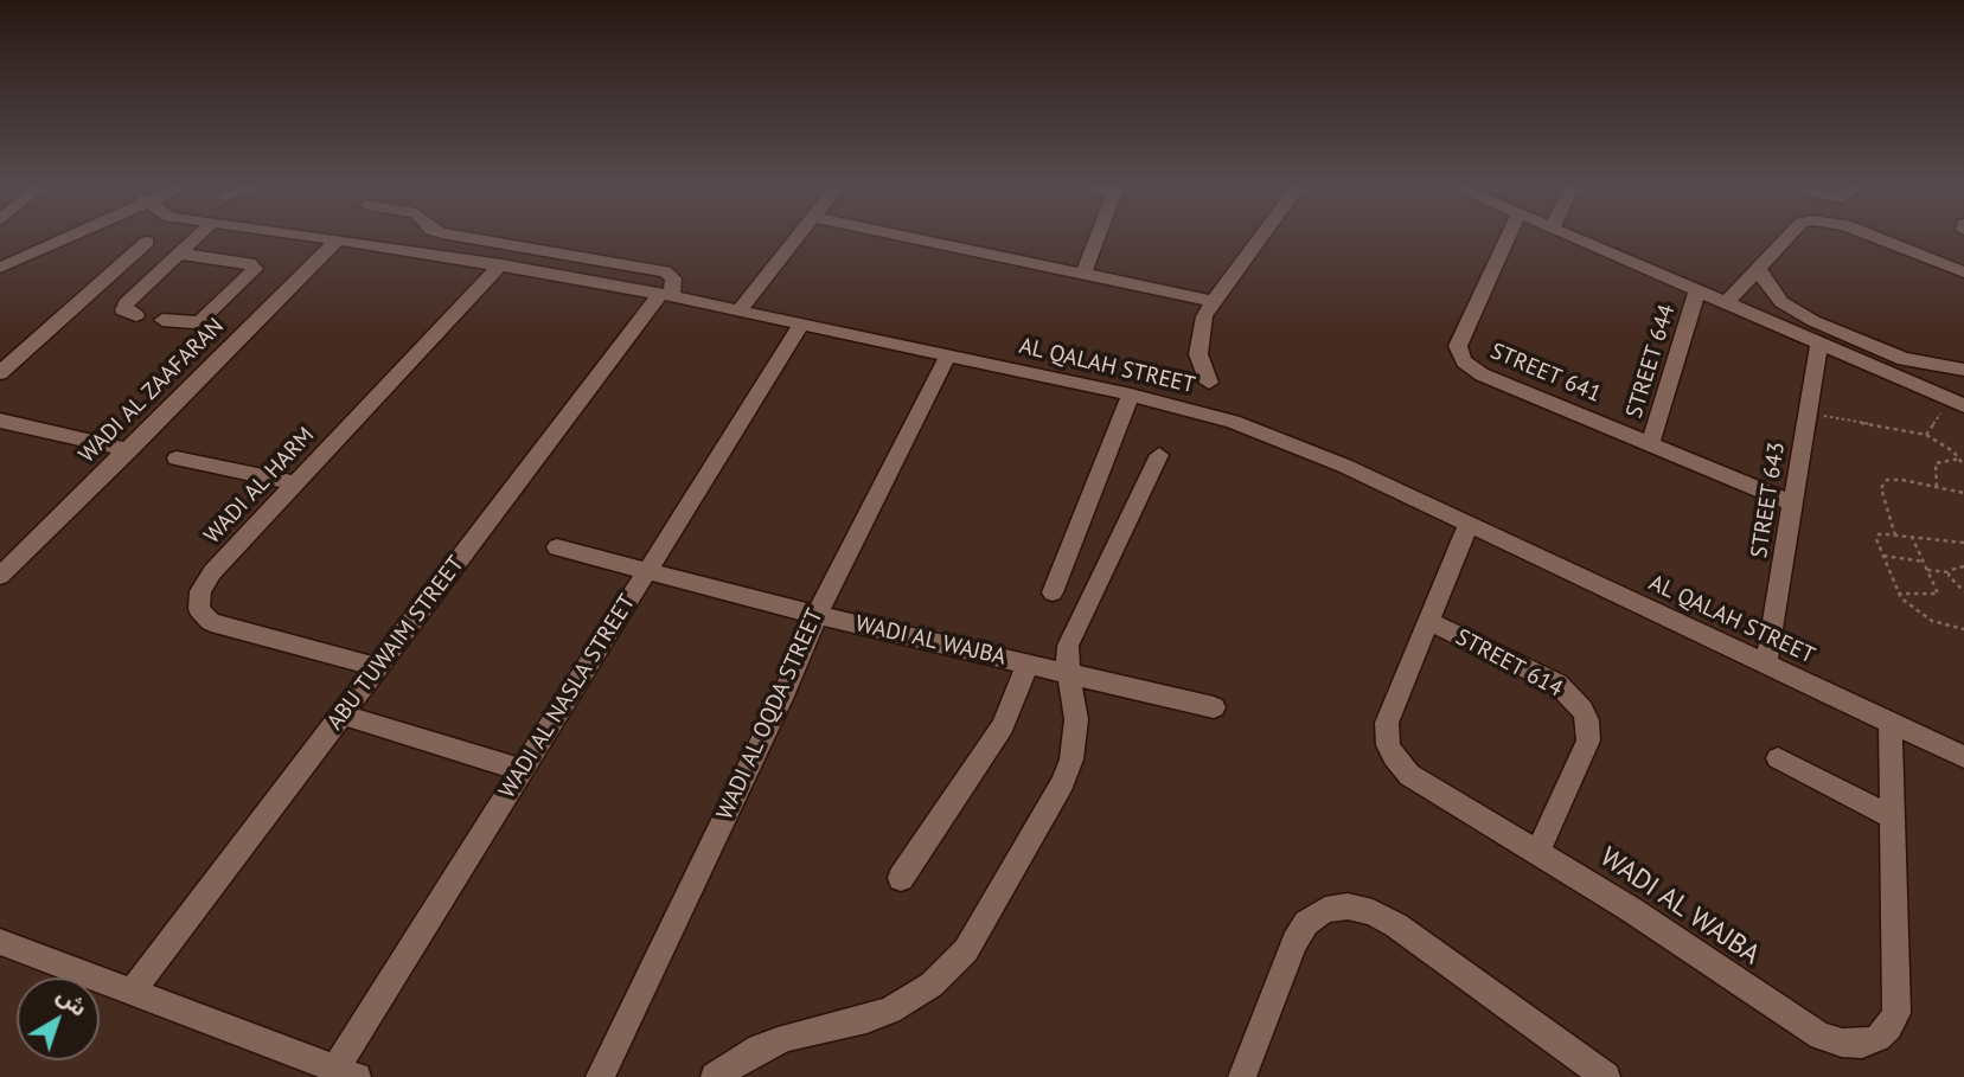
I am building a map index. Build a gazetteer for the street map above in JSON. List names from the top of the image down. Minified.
{"streets":{"street":["STREET 644","AL QALAH STREET","STREET 641","WADI AL ZAAFARAN","WADI AL HARM","STREET 643","WADI AL WAJBA","ABU TUWAIM STREET","STREET 614","WADI AL NASLA STREET","WADI AL OQDA STREET"]},"crossings":[["STREET 644","STREET 641"],["AL QALAH STREET","WADI AL ZAAFARAN"],["AL QALAH STREET","WADI AL HARM"],["AL QALAH STREET","STREET 643"],["AL QALAH STREET","WADI AL WAJBA"],["AL QALAH STREET","ABU TUWAIM STREET"],["AL QALAH STREET","WADI AL NASLA STREET"],["AL QALAH STREET","WADI AL OQDA STREET"],["STREET 641","STREET 643"],["WADI AL HARM","ABU TUWAIM STREET"],["WADI AL WAJBA","STREET 614"],["WADI AL WAJBA","WADI AL NASLA STREET"],["WADI AL WAJBA","WADI AL OQDA STREET"]],"north":"top right"}
